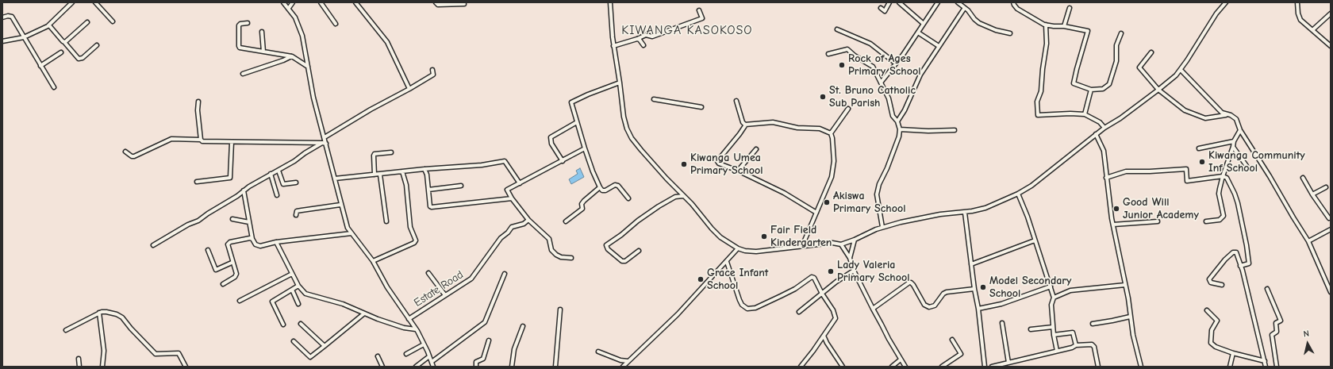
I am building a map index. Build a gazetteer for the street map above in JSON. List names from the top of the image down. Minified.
{"streets":{"street":["Estate Road"]},"districts":["KIWANGA KASOKOSO"],"places":["Rock of Ages Primary School","St. Bruno Catholic Sub Parish","Kiwanga Community Inf School","Kiwanga Umea Primary School","Akiswa Primary School","Good Will Junior Academy","Fair Field Kindergarten","Lady Valeria Primary School","Grace Infant School","Model Secondary School"],"north":"top"}
